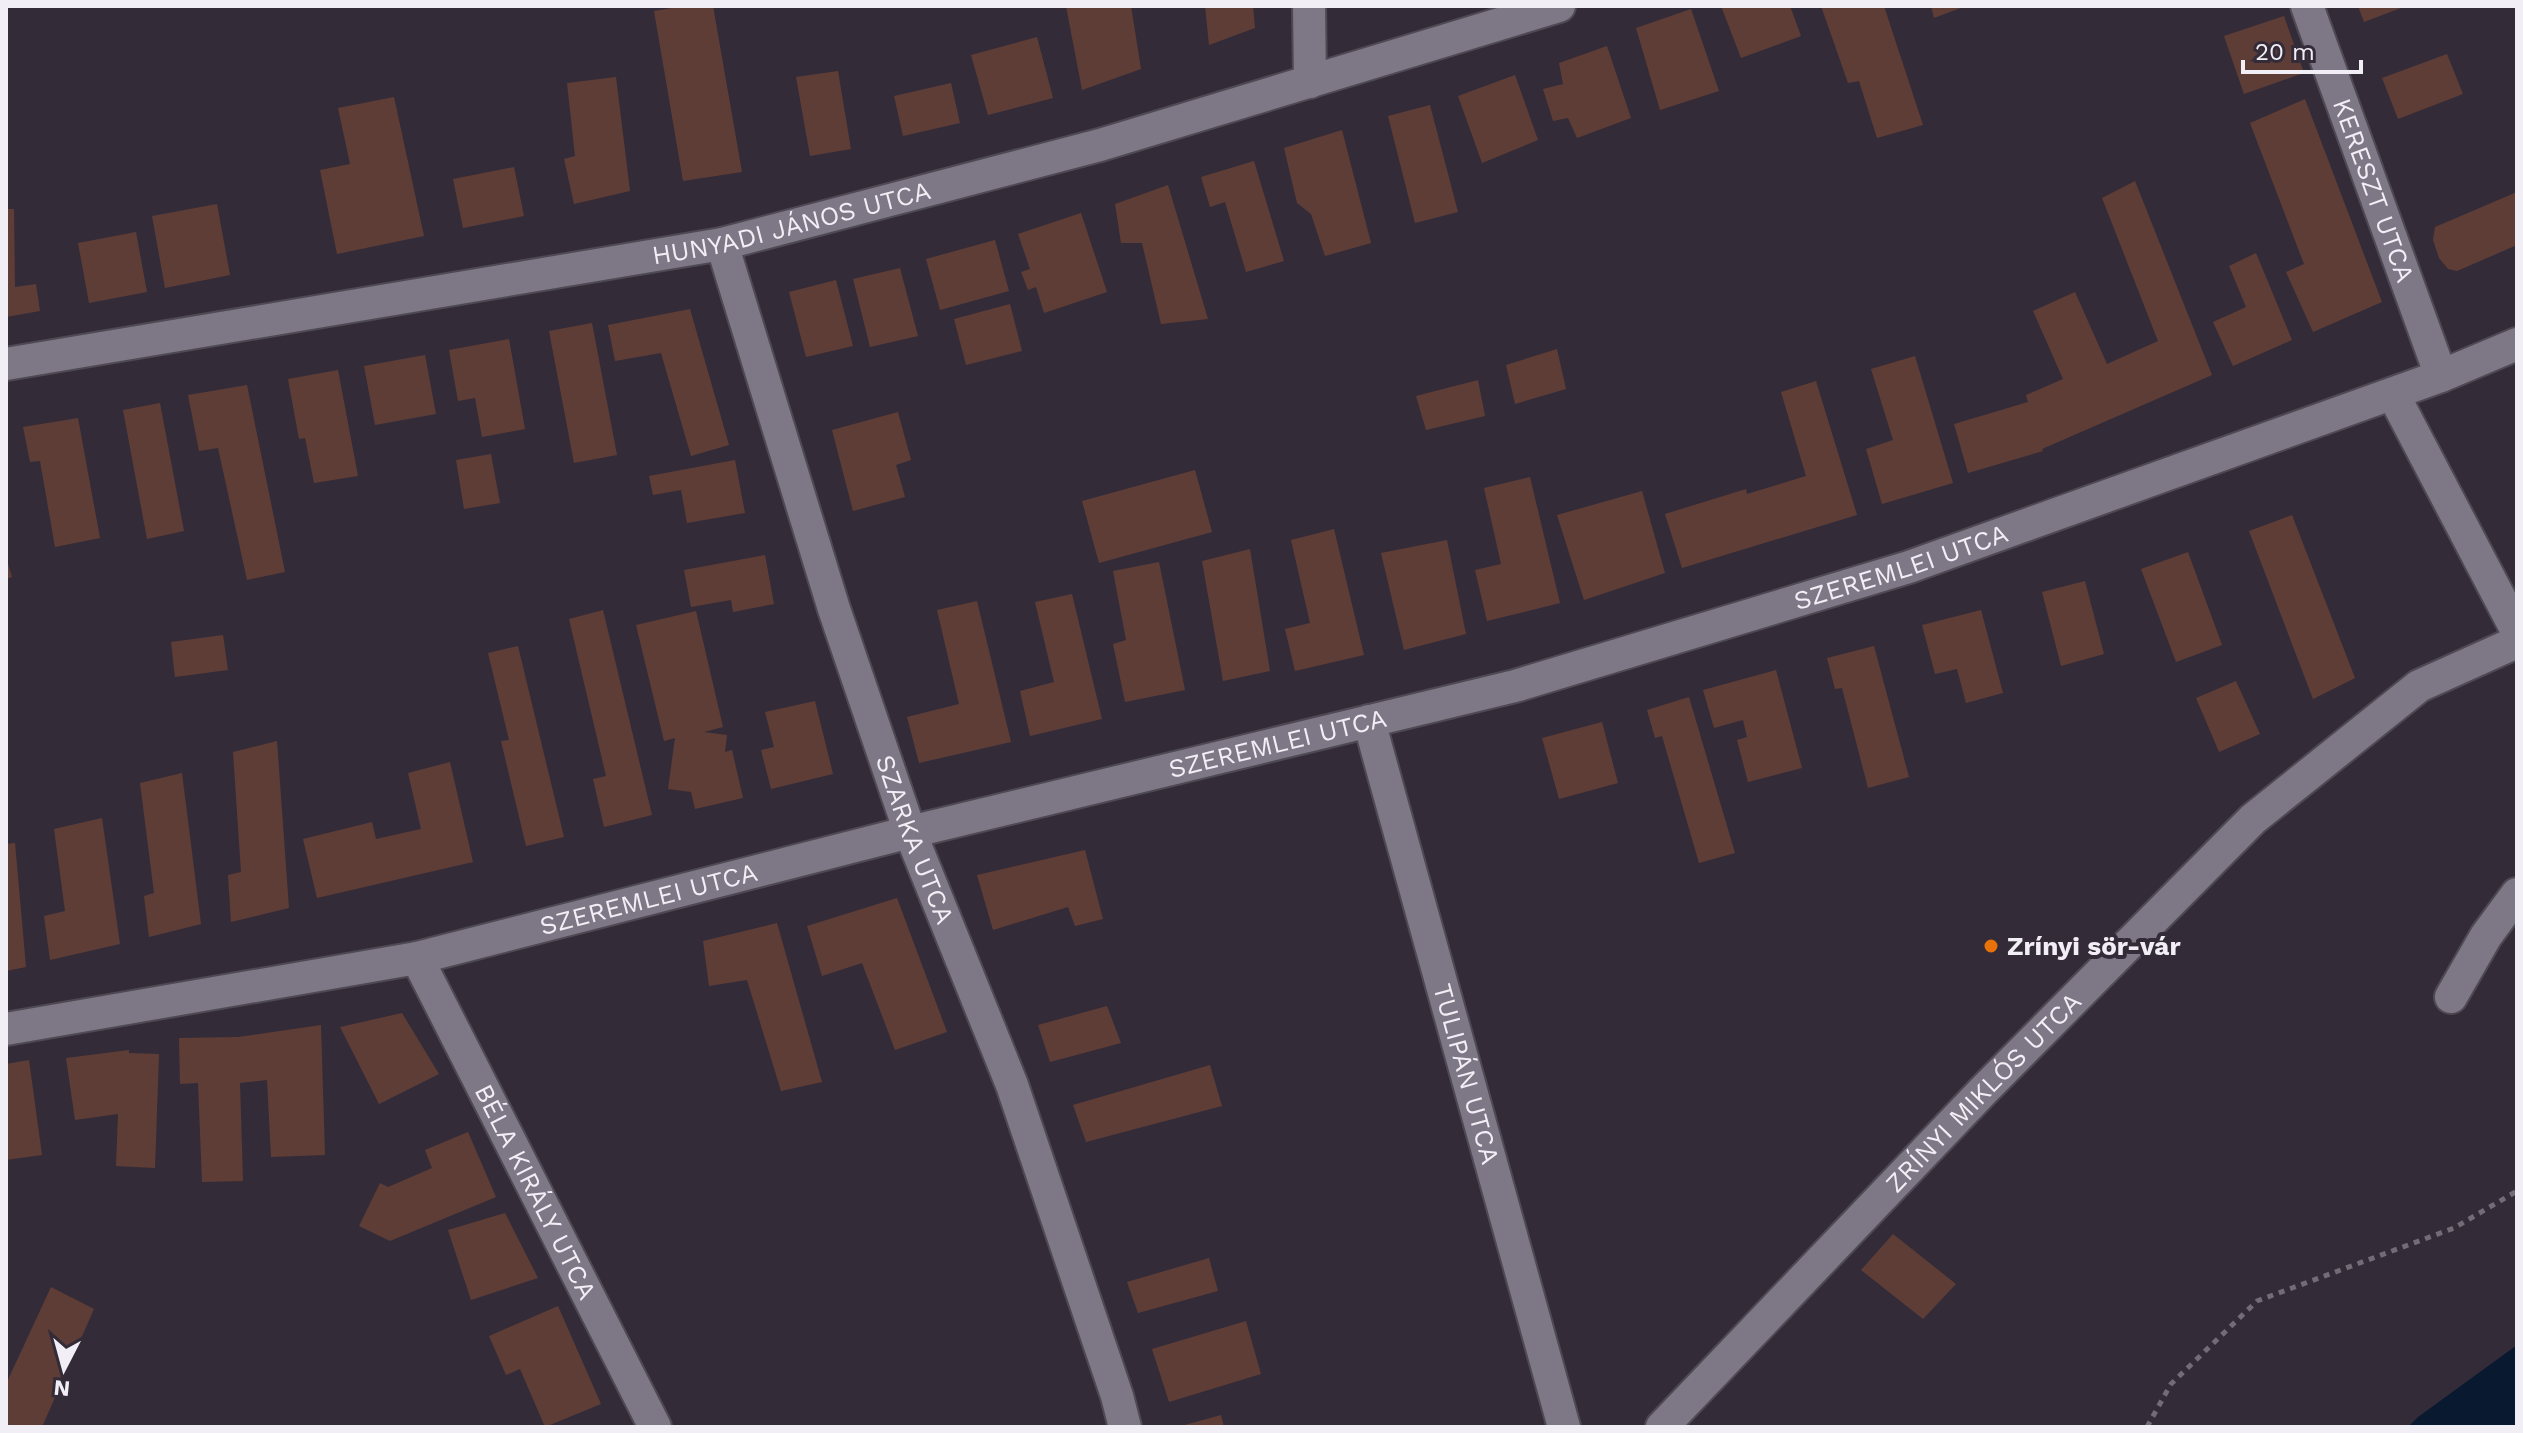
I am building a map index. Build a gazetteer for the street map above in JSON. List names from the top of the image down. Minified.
{"streets":{"street":["KERESZT UTCA","HUNYADI JÁNOS UTCA","SZEREMLEI UTCA","SZARKA UTCA","TULIPÁN UTCA","ZRÍNYI MIKLÓS UTCA","BÉLA KIRÁLY UTCA"]},"crossings":[["KERESZT UTCA","SZEREMLEI UTCA"],["HUNYADI JÁNOS UTCA","SZARKA UTCA"],["SZEREMLEI UTCA","SZARKA UTCA"],["SZEREMLEI UTCA","TULIPÁN UTCA"],["SZEREMLEI UTCA","BÉLA KIRÁLY UTCA"]],"places":["Zrínyi sör-vár"],"scale_bar":"20 m","north":"bottom"}
